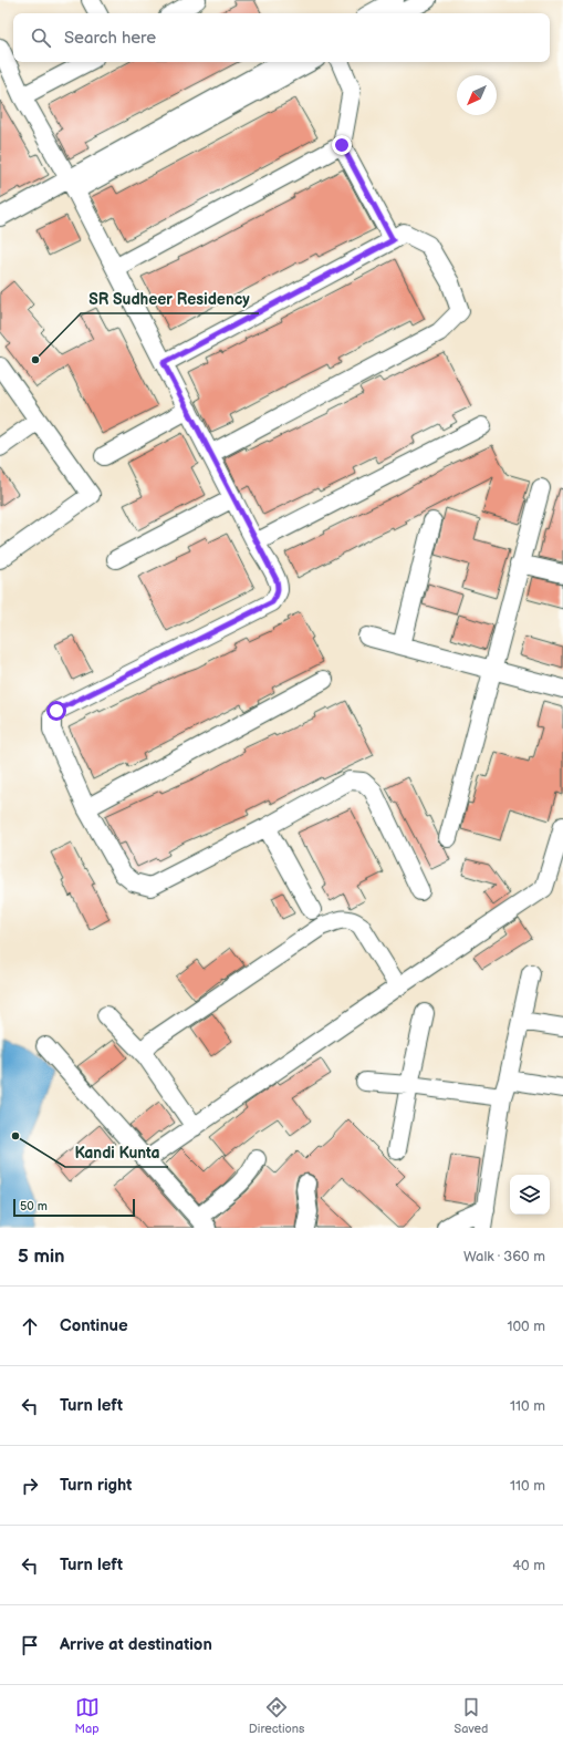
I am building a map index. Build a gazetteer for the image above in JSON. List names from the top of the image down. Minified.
{"places":["SR Sudheer Residency","Kandi Kunta"],"scale_bar":"50 m","north":"bottom left","page":{"search":"Search here","scale":"50 m","heading":["5 min","Walk · 360 m"],"list":[["Continue","100 m"],["Turn left","110 m"],["Turn right","110 m"],["Turn left","40 m"],"Arrive at destination"],"nav":["Map","Directions","Saved"]}}
